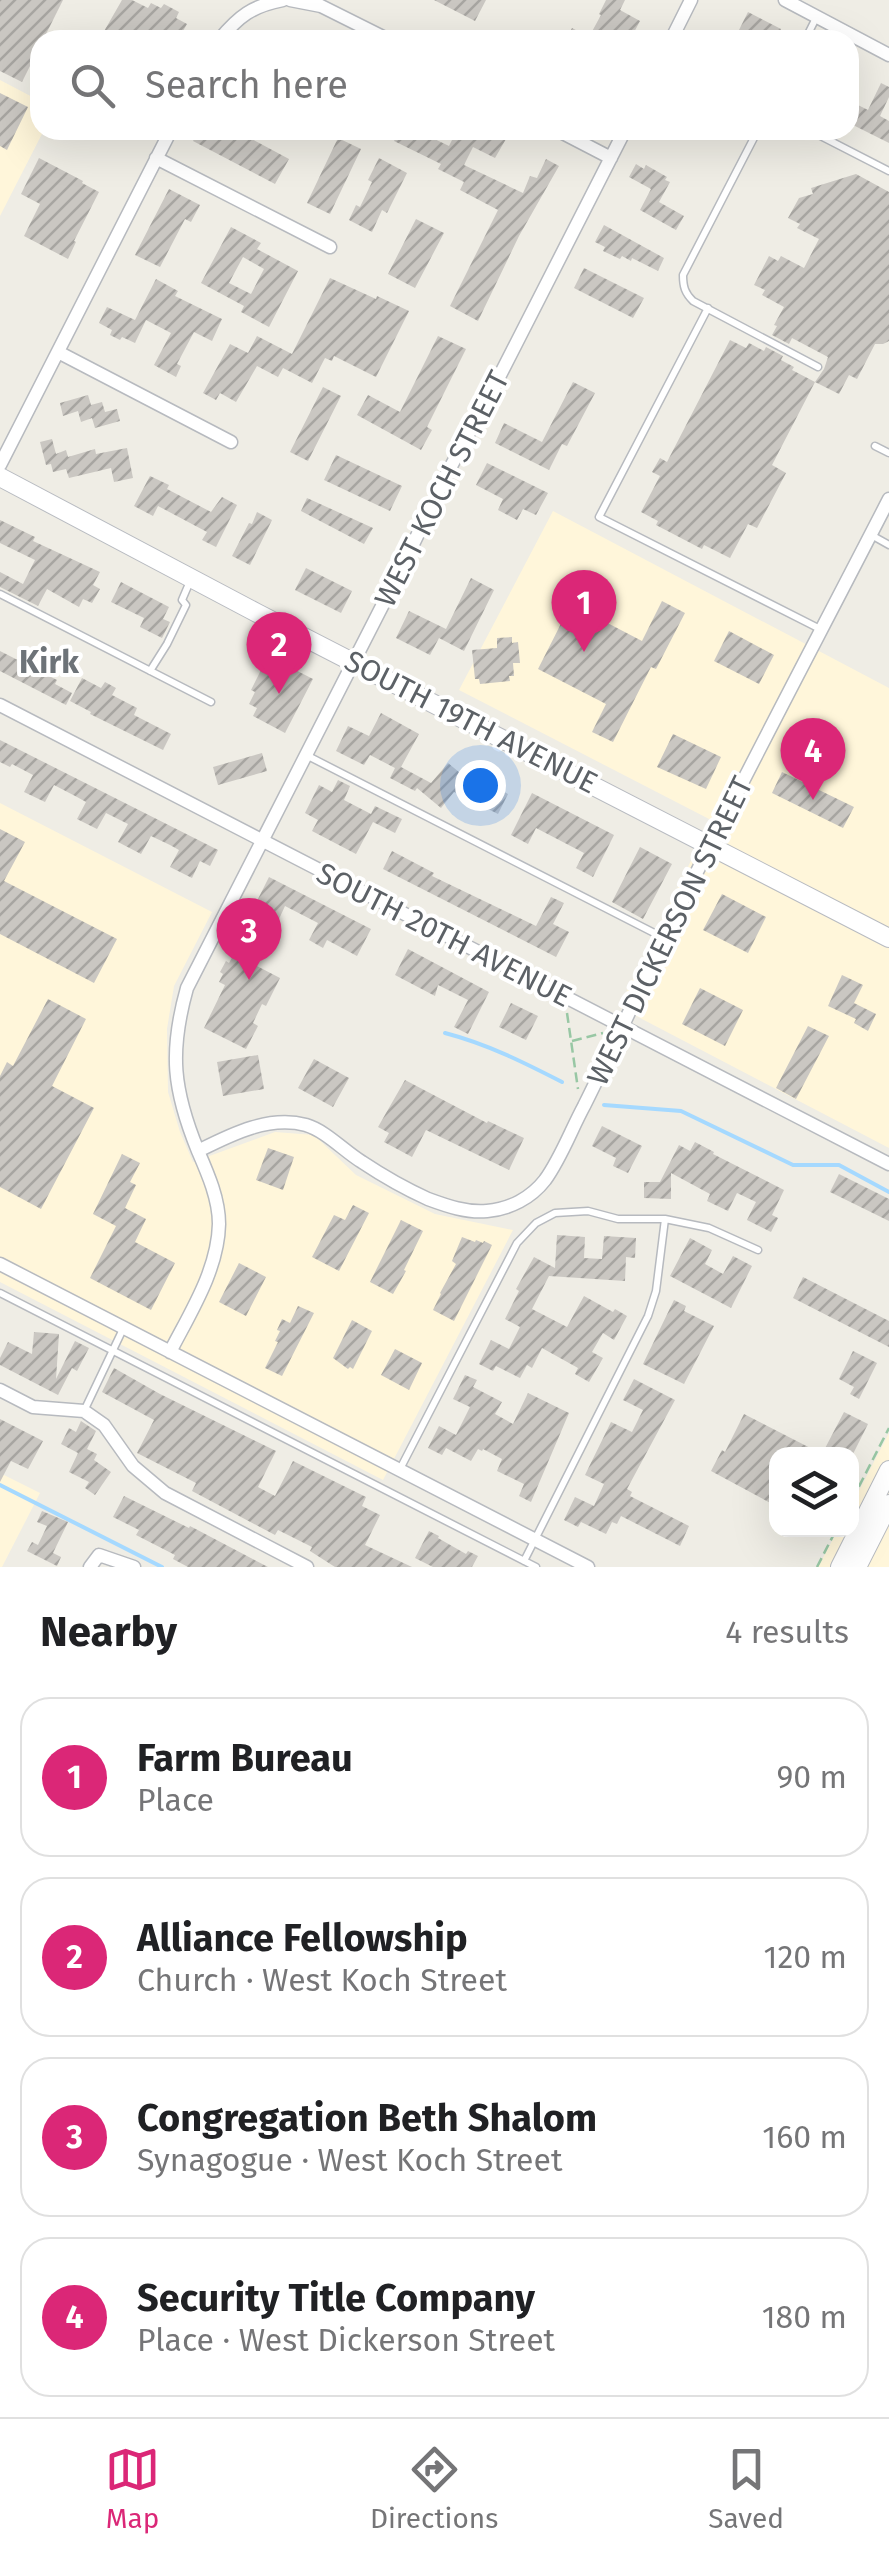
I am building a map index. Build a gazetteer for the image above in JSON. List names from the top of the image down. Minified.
{"streets":{"main road":["SOUTH 19TH AVENUE"],"street":["WEST KOCH STREET","WEST DICKERSON STREET","SOUTH 20TH AVENUE"]},"crossings":[["WEST KOCH STREET","SOUTH 19TH AVENUE"],["WEST KOCH STREET","WEST DICKERSON STREET"],["WEST KOCH STREET","SOUTH 20TH AVENUE"],["SOUTH 19TH AVENUE","WEST DICKERSON STREET"],["WEST DICKERSON STREET","SOUTH 20TH AVENUE"]],"districts":["Kirk"],"page":{"search":"Search here","pins":["1","2","4","3"],"heading":["Nearby","4 results"],"list":[{"mark":"1","name":"Farm Bureau","note":"Place","value":"90 m"},{"mark":"2","name":"Alliance Fellowship","note":"Church · West Koch Street","value":"120 m"},{"mark":"3","name":"Congregation Beth Shalom","note":"Synagogue · West Koch Street","value":"160 m"},{"mark":"4","name":"Security Title Company","note":"Place · West Dickerson Street","value":"180 m"}],"nav":["Map","Directions","Saved"]}}
